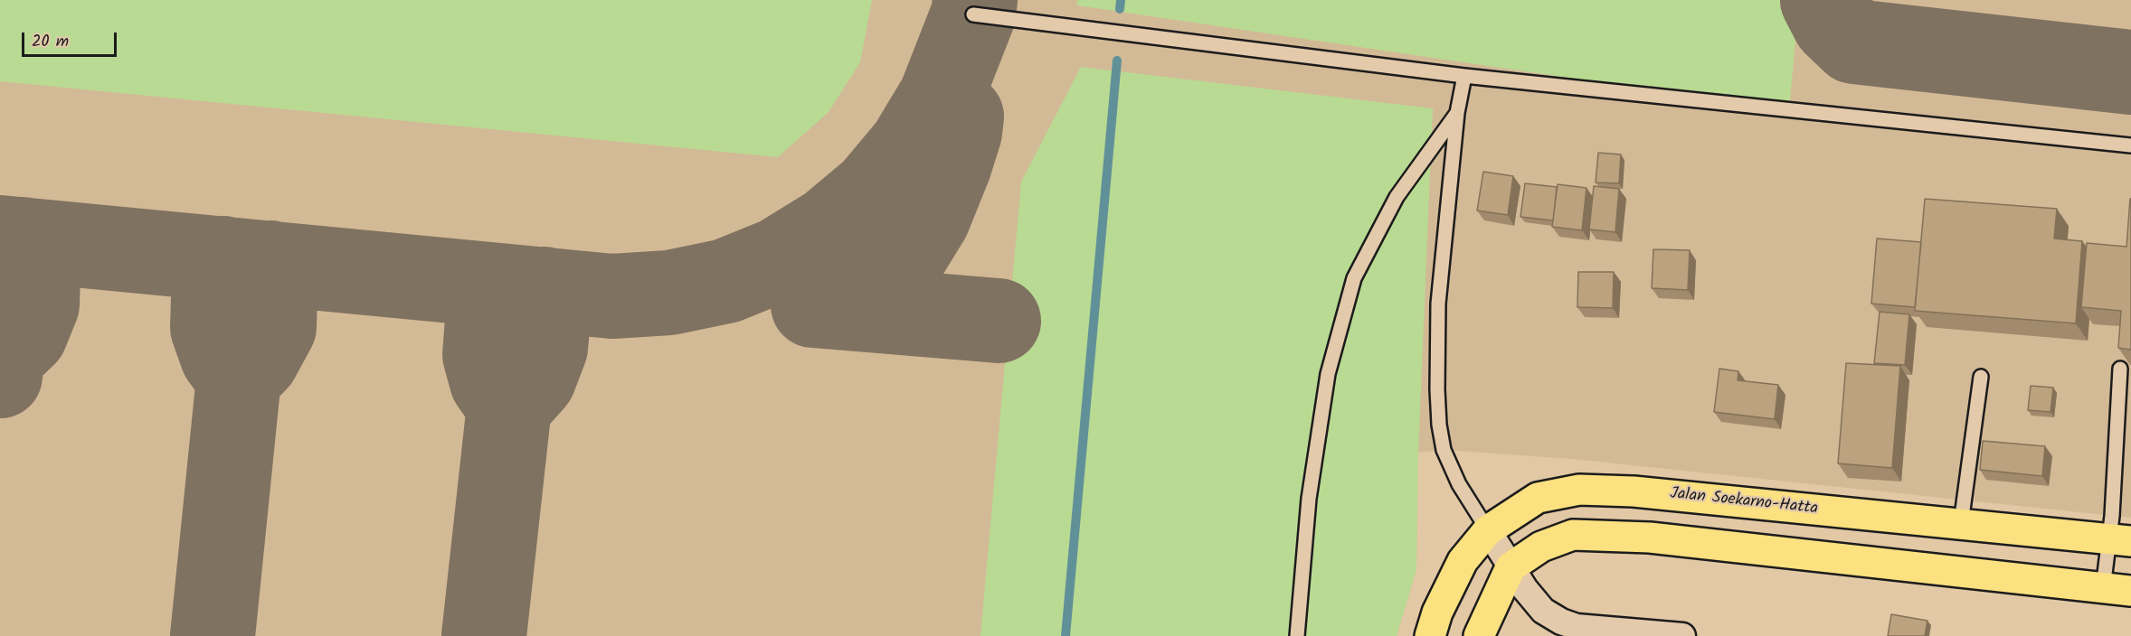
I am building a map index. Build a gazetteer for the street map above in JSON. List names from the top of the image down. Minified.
{"streets":{"highway":["Jalan Soekarno-Hatta"]},"scale_bar":"20 m"}
